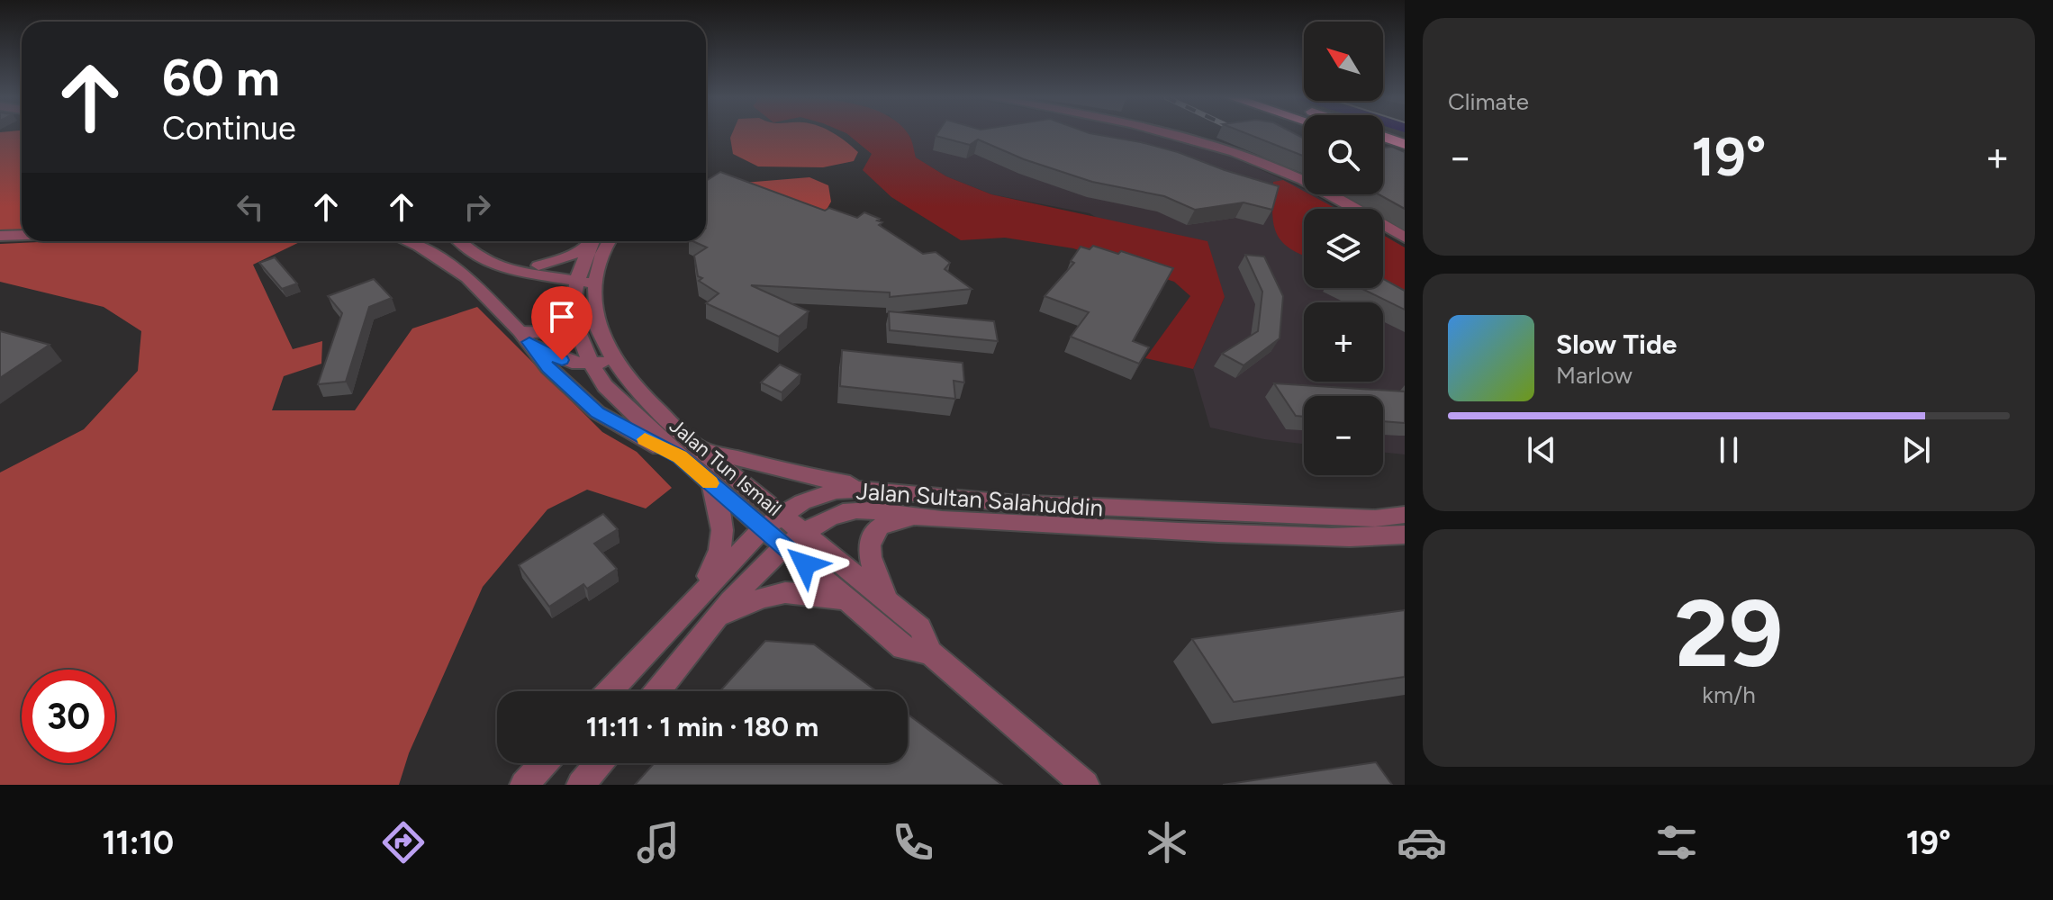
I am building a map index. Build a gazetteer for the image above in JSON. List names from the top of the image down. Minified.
{"streets":{"street":["Jalan Tun Ismail","Jalan Sultan Salahuddin"]},"crossings":[["Jalan Tun Ismail","Jalan Sultan Salahuddin"]],"north":"top left","page":{"tile":["Climate",["29","km/h"]],"map_buttons":["+","−"],"turn":["60 m","Continue"],"heat":["−","19°","+"],"song":["Slow Tide","Marlow"],"limit":"30","trip":"11:11 · 1 min · 180 m","tabs":["11:10","19°"]}}
